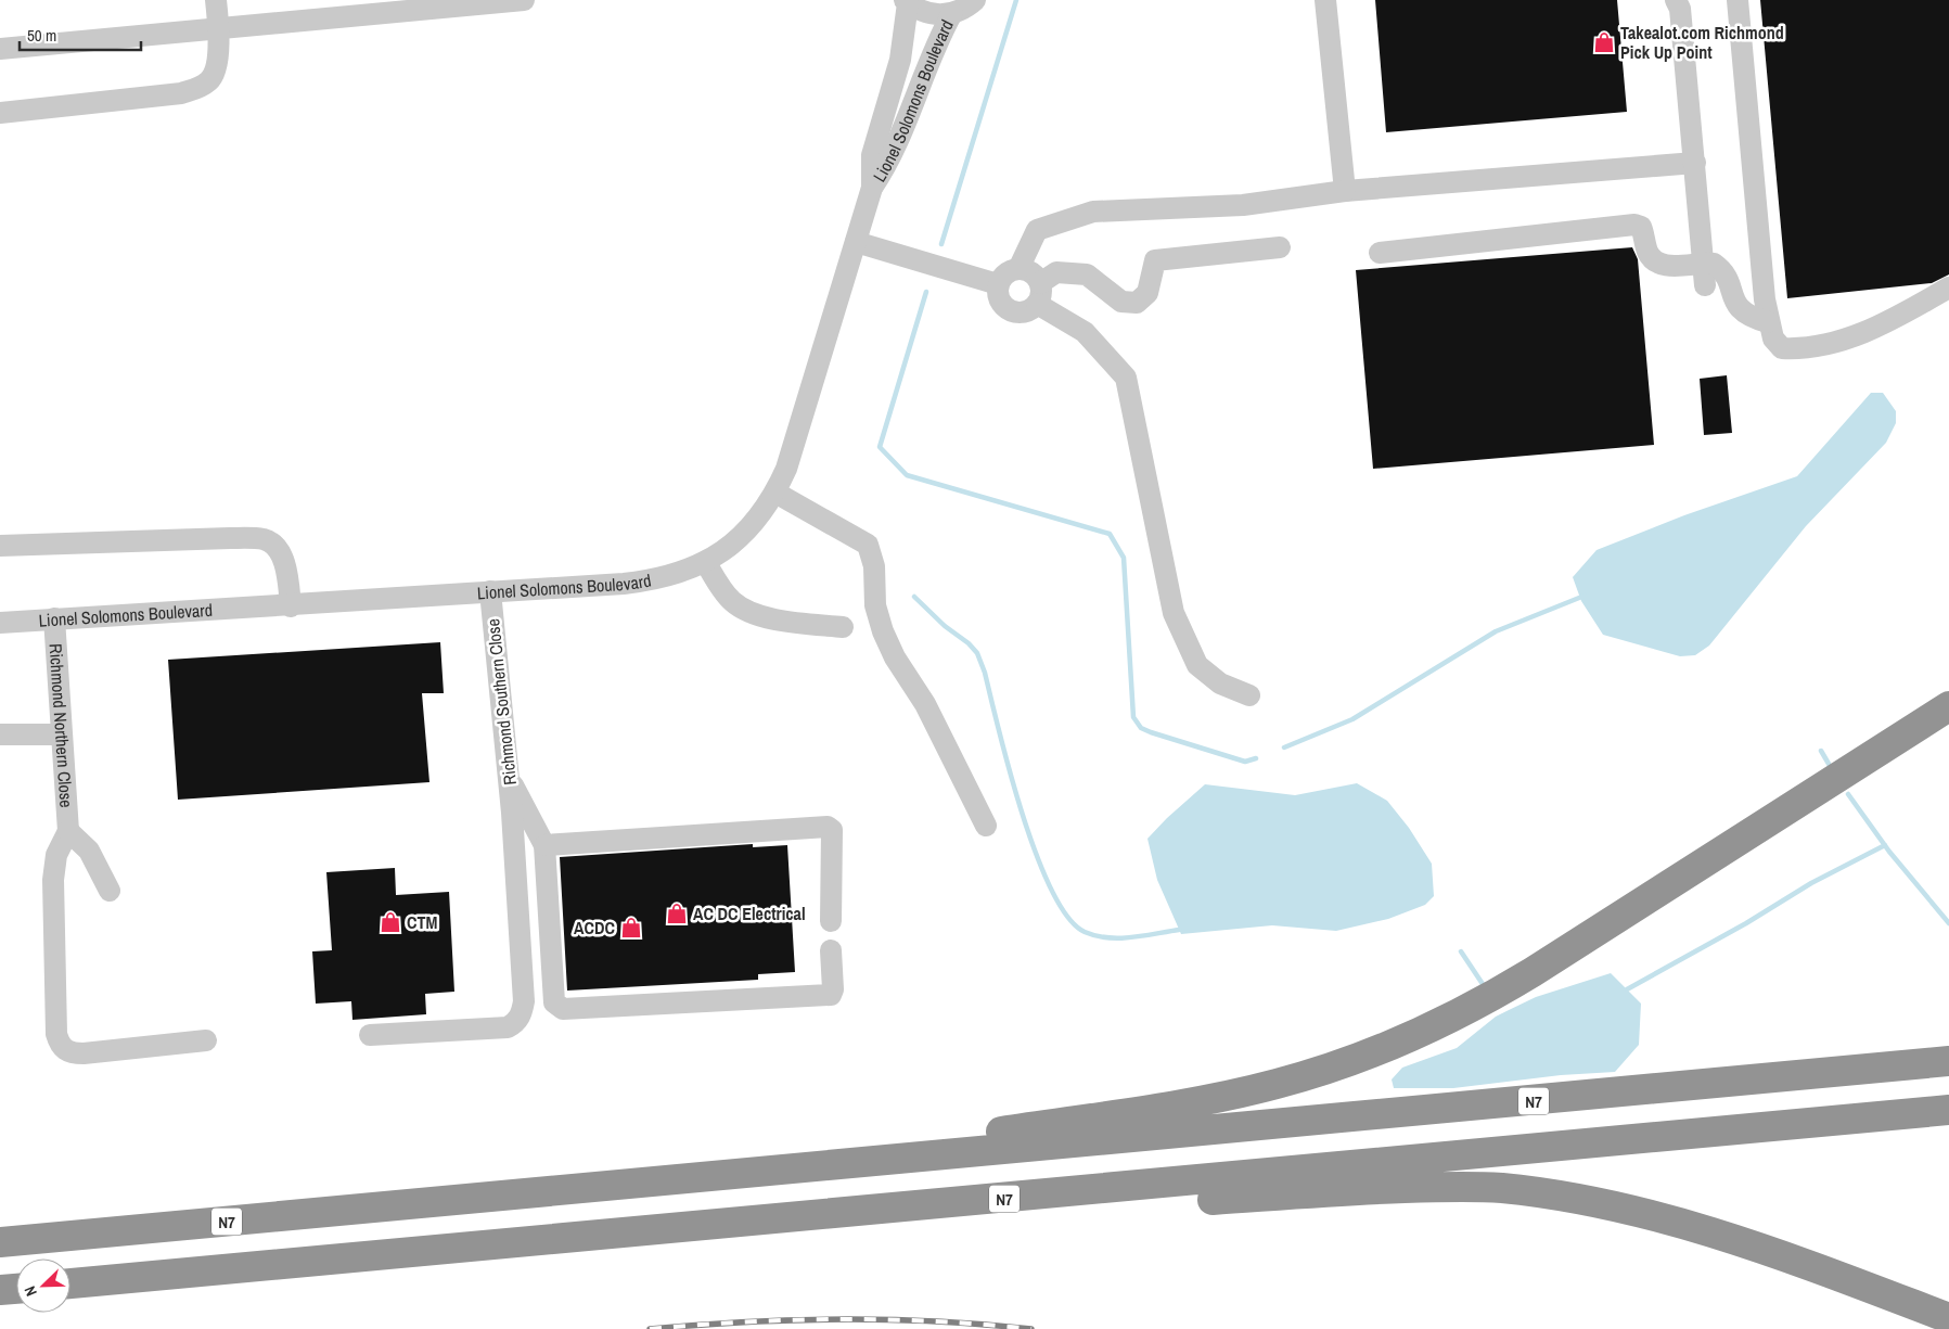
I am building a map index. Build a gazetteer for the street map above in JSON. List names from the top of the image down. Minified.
{"streets":{"highway":["N7"],"street":["Lionel Solomons Boulevard","Richmond Southern Close","Richmond Northern Close"]},"crossings":[["Lionel Solomons Boulevard","Richmond Southern Close"],["Lionel Solomons Boulevard","Richmond Northern Close"]],"places":{"shop":["Takealot.com Richmond Pick Up Point","AC DC Electrical","CTM","ACDC"]},"scale_bar":"50 m","north":"bottom left"}
